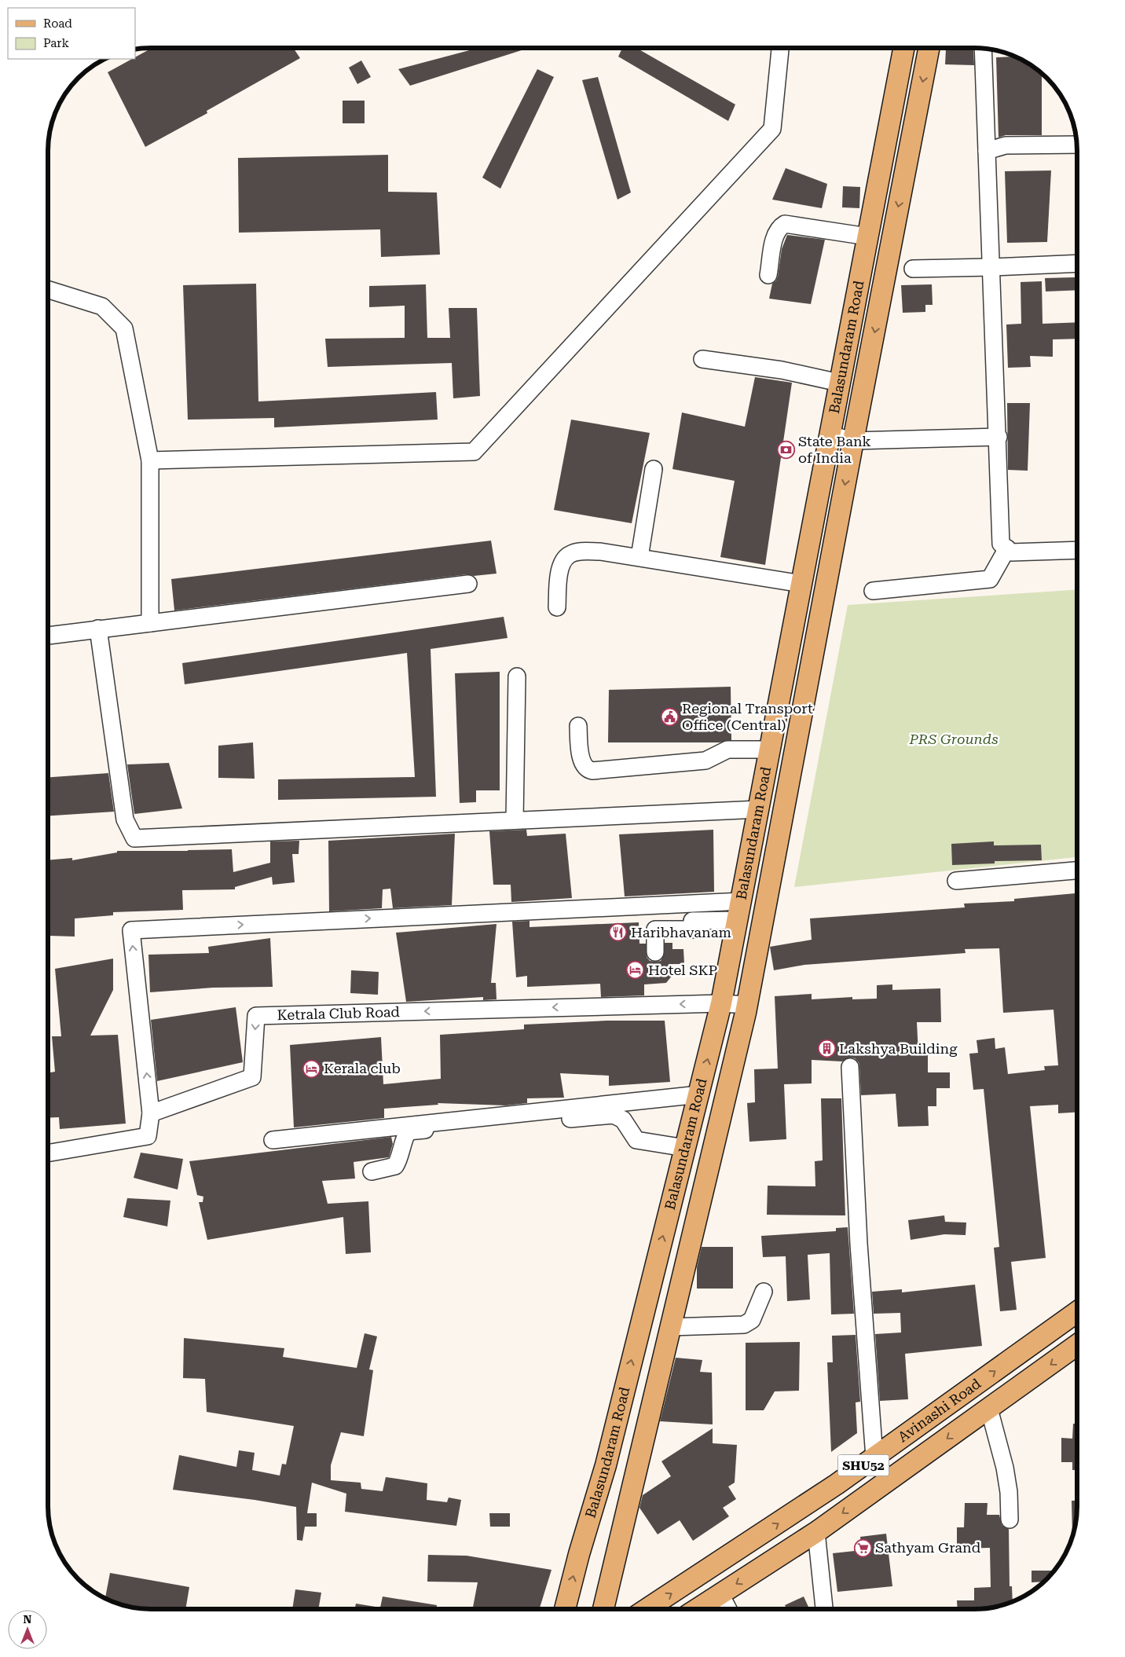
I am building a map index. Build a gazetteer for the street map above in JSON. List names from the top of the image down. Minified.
{"streets":{"main road":["Balasundaram Road","Avinashi Road","SHU52"],"street":["Ketrala Club Road"]},"crossings":[["Balasundaram Road","Ketrala Club Road"]],"parks":["PRS Grounds"],"places":{"bank":["State Bank of India"],"public building":["Regional Transport Office (Central)"],"restaurant":["Haribhavanam"],"hotel":["Hotel SKP","Kerala club"],"building":["Lakshya Building"],"supermarket":["Sathyam Grand"]},"legend":["Road","Park"],"north":"top"}
